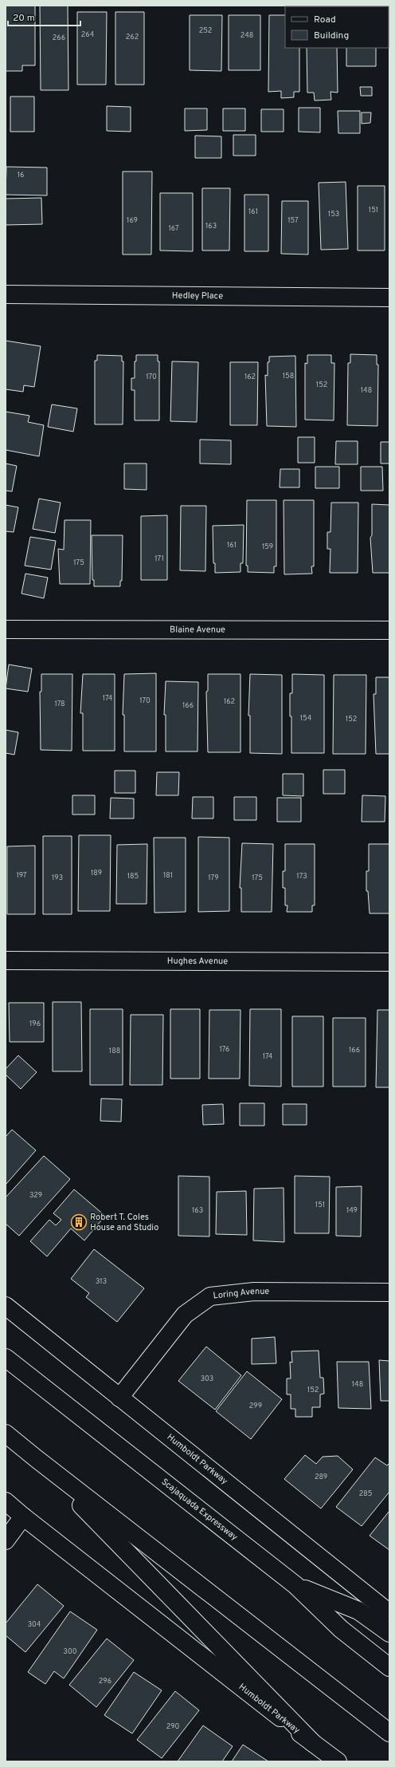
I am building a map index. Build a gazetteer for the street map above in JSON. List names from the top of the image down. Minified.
{"streets":{"main road":["Hedley Place","Blaine Avenue","Hughes Avenue","Loring Avenue","Humboldt Parkway","Scajaquada Expressway"]},"crossings":[["Loring Avenue","Humboldt Parkway"]],"places":{"building":["Robert T. Coles House and Studio"]},"house_numbers":["252","264","248","262","266","16","151","161","153","169","157","163","167","158","170","162","152","148","161","159","171","175","174","170","162","178","166","154","152","189","197","181","185","173","193","179","175","196","176","166","188","174","329","151","163","149","313","303","148","152","299","289","285","304","300","296","290"],"legend":["Road","Building"],"scale_bar":"20 m"}
